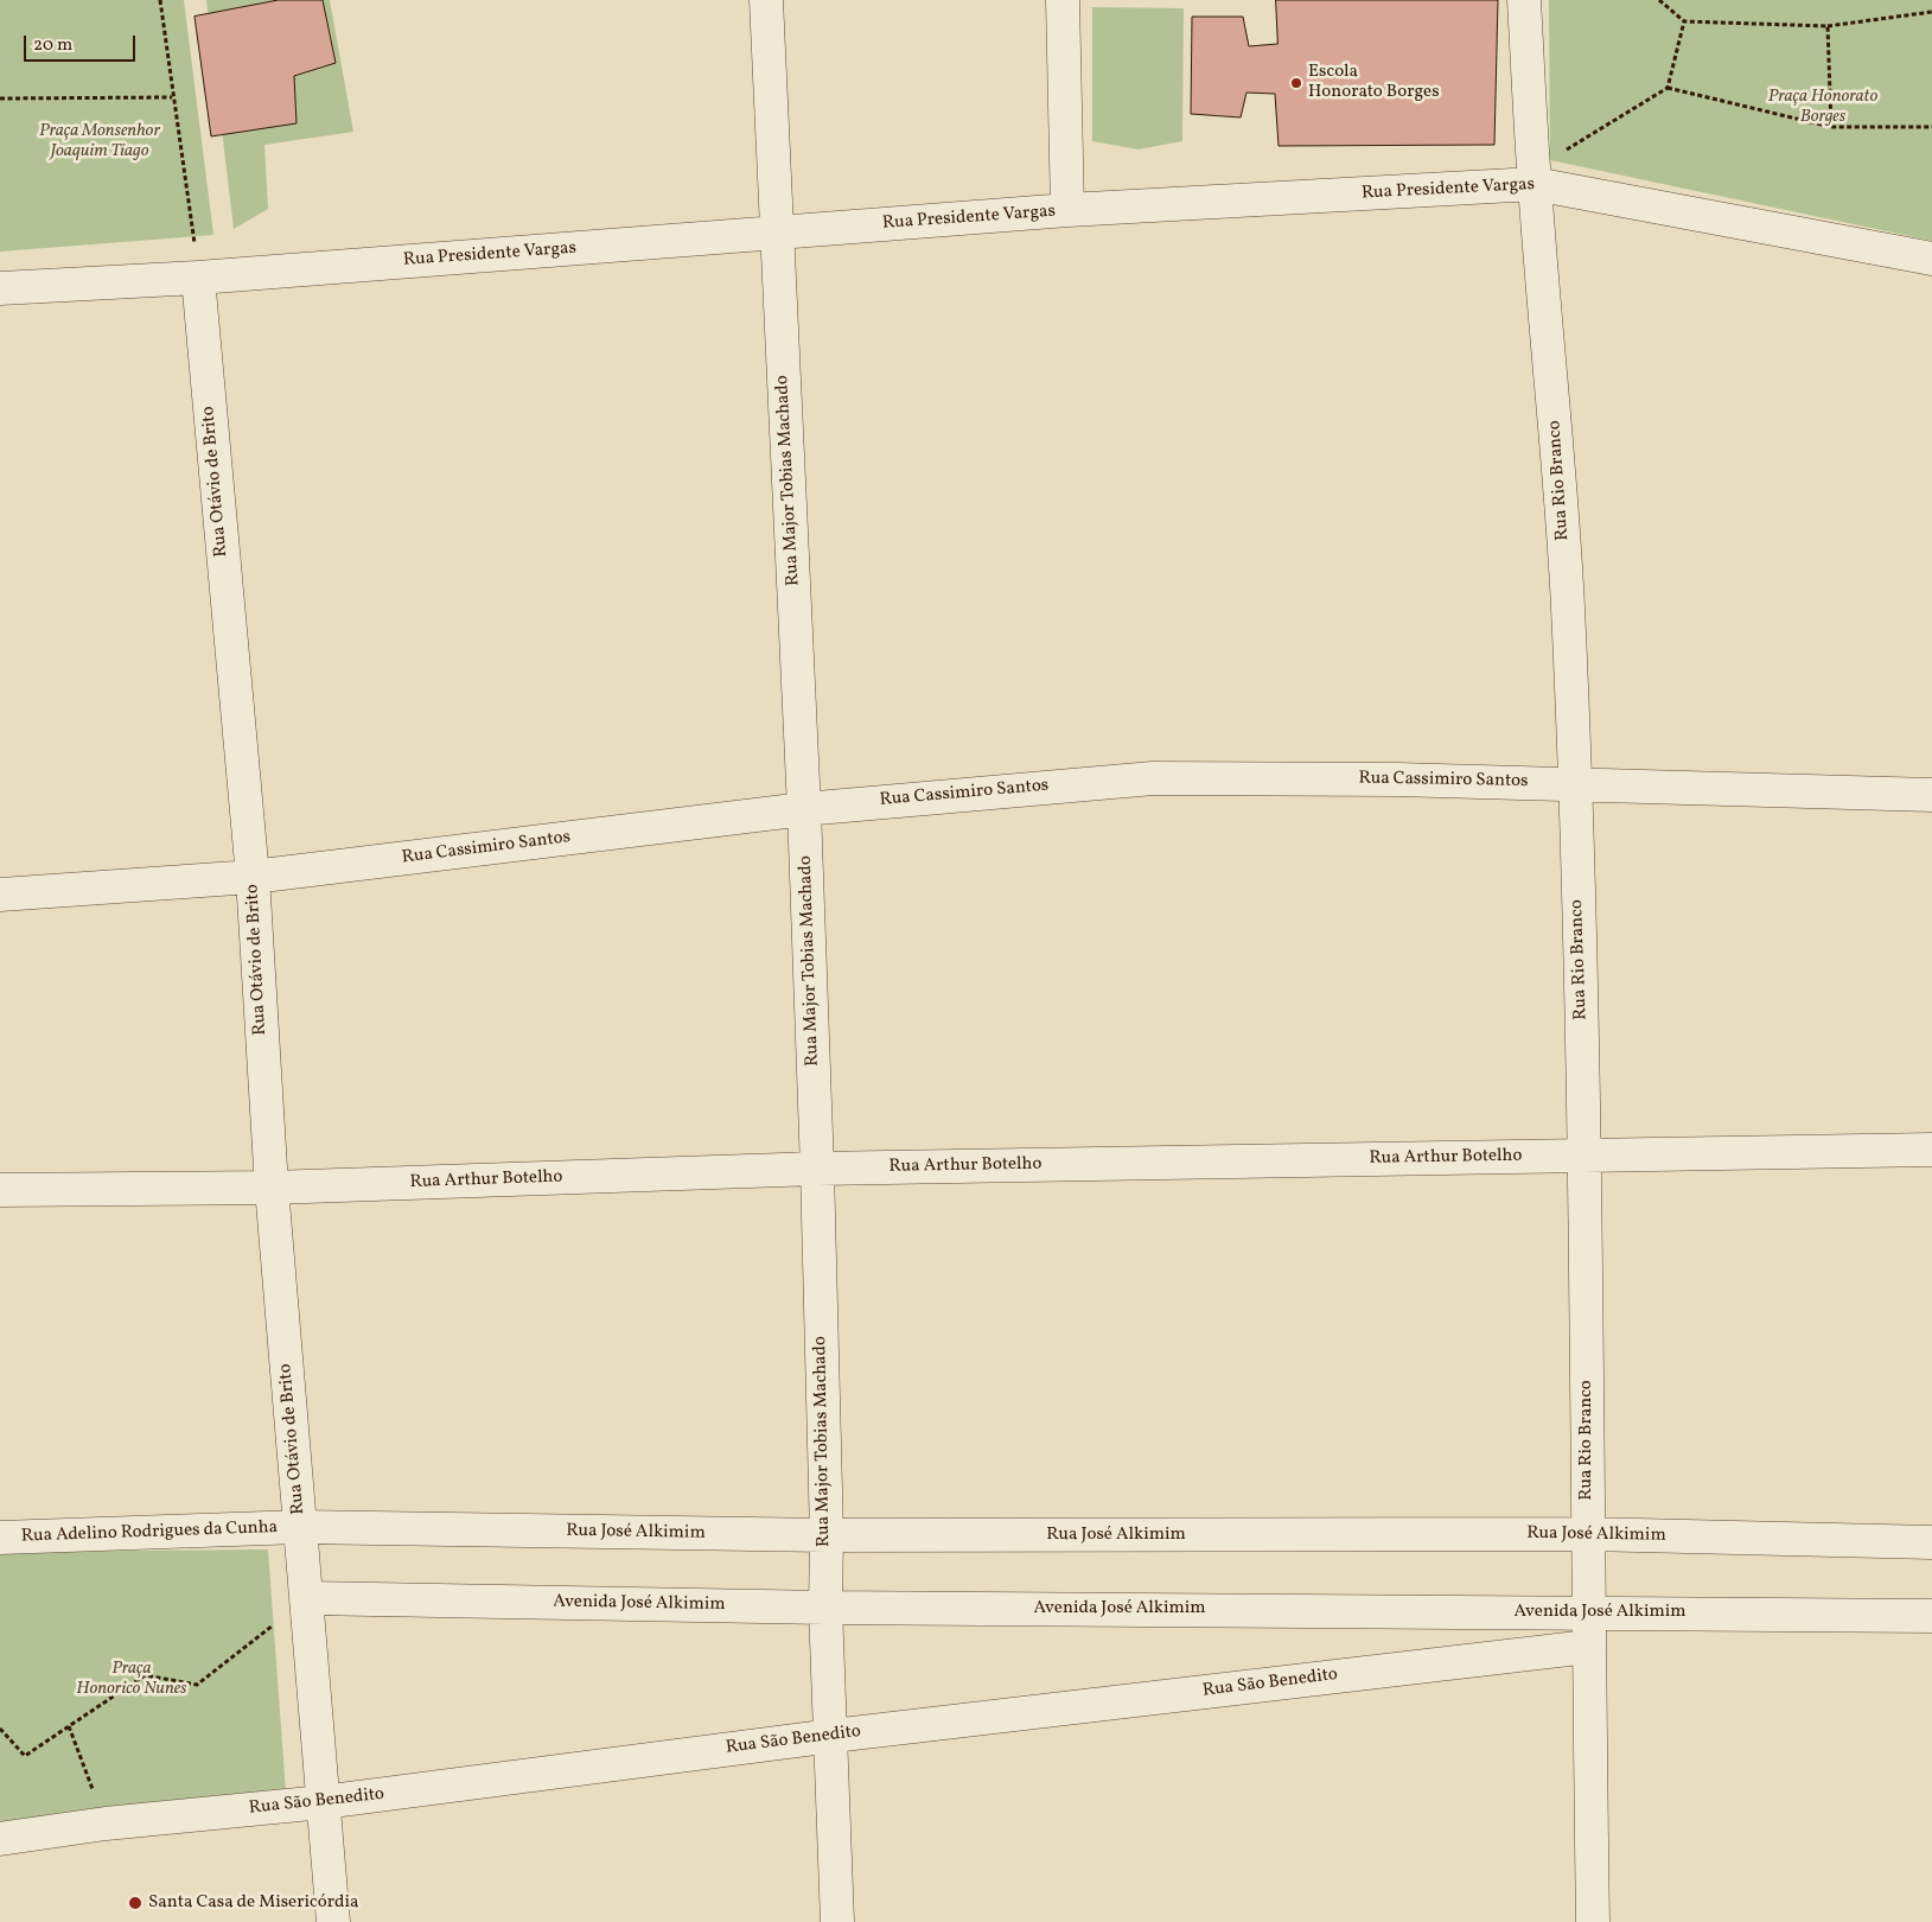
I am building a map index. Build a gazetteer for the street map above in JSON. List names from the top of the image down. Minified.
{"streets":{"street":["Rua Presidente Vargas","Rua Major Tobias Machado","Rua Rio Branco","Rua Otávio de Brito","Rua Cassimiro Santos","Rua Arthur Botelho","Rua Adelino Rodrigues da Cunha","Rua José Alkimim","Avenida José Alkimim","Rua São Benedito"]},"crossings":[["Rua Presidente Vargas","Rua Major Tobias Machado"],["Rua Presidente Vargas","Rua Rio Branco"],["Rua Presidente Vargas","Rua Otávio de Brito"],["Rua Major Tobias Machado","Rua Cassimiro Santos"],["Rua Major Tobias Machado","Rua Arthur Botelho"],["Rua Major Tobias Machado","Rua José Alkimim"],["Rua Major Tobias Machado","Avenida José Alkimim"],["Rua Major Tobias Machado","Rua São Benedito"],["Rua Rio Branco","Rua Cassimiro Santos"],["Rua Rio Branco","Rua Arthur Botelho"],["Rua Rio Branco","Rua José Alkimim"],["Rua Rio Branco","Avenida José Alkimim"],["Rua Rio Branco","Rua São Benedito"],["Rua Otávio de Brito","Rua Cassimiro Santos"],["Rua Otávio de Brito","Rua Arthur Botelho"],["Rua Otávio de Brito","Rua Adelino Rodrigues da Cunha"],["Rua Otávio de Brito","Rua José Alkimim"],["Rua Otávio de Brito","Avenida José Alkimim"],["Rua Otávio de Brito","Rua São Benedito"],["Rua Adelino Rodrigues da Cunha","Rua José Alkimim"]],"parks":["Praça Honorato Borges","Praça Monsenhor Joaquim Tiago","Praça Honorico Nunes"],"places":["Escola Honorato Borges","Santa Casa de Misericórdia"],"scale_bar":"20 m"}
